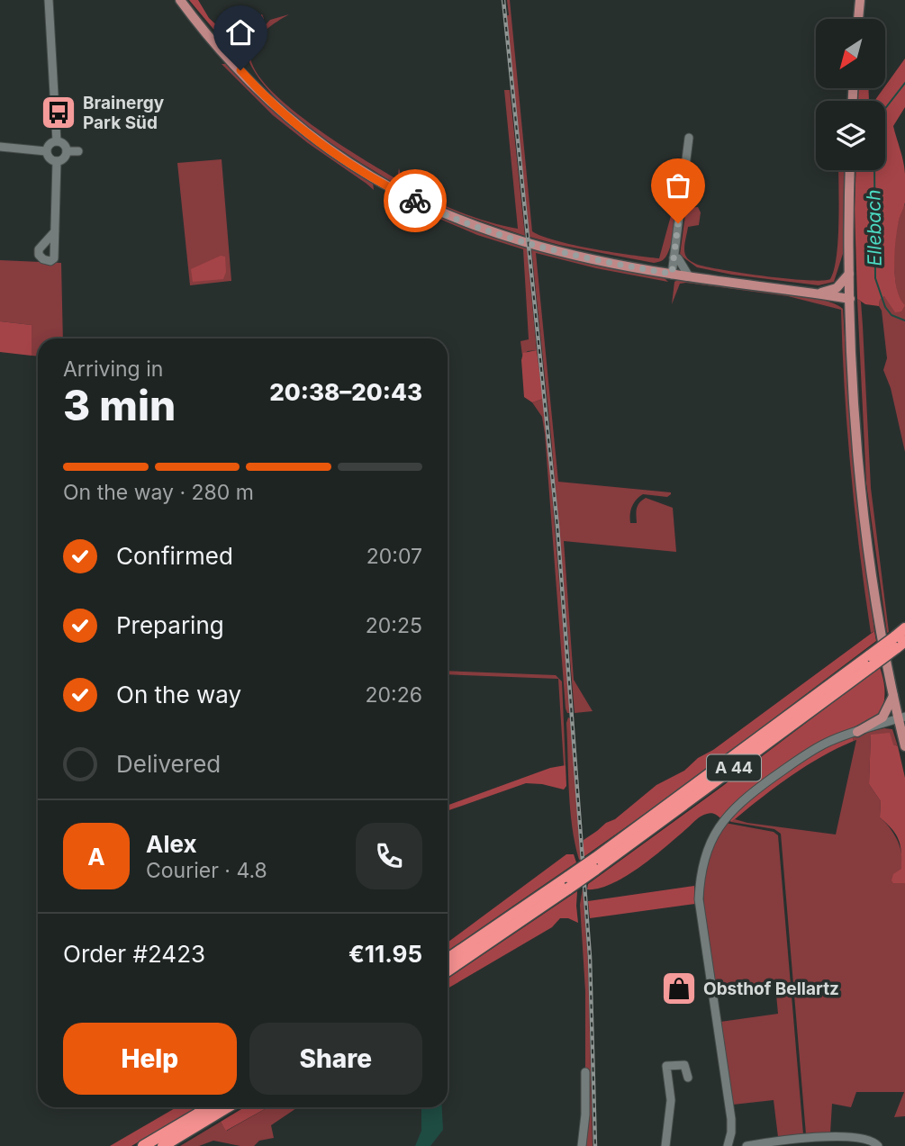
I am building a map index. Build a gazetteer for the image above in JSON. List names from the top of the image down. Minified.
{"streets":{"highway":["A 44"]},"water":["Ellebach"],"places":{"bus stop":["Brainergy Park Süd"],"shop":["Obsthof Bellartz"]},"north":"bottom left","page":{"heading":["3 min","Arriving in","20:38–20:43"],"panel":["Alex","Courier · 4.8","Order #2423","€11.95"],"bar":"On the way · 280 m","list":[["Confirmed","20:07"],["Preparing","20:25"],["On the way","20:26"],"Delivered"],"round":"A","buttons":["Help","Share"]}}
